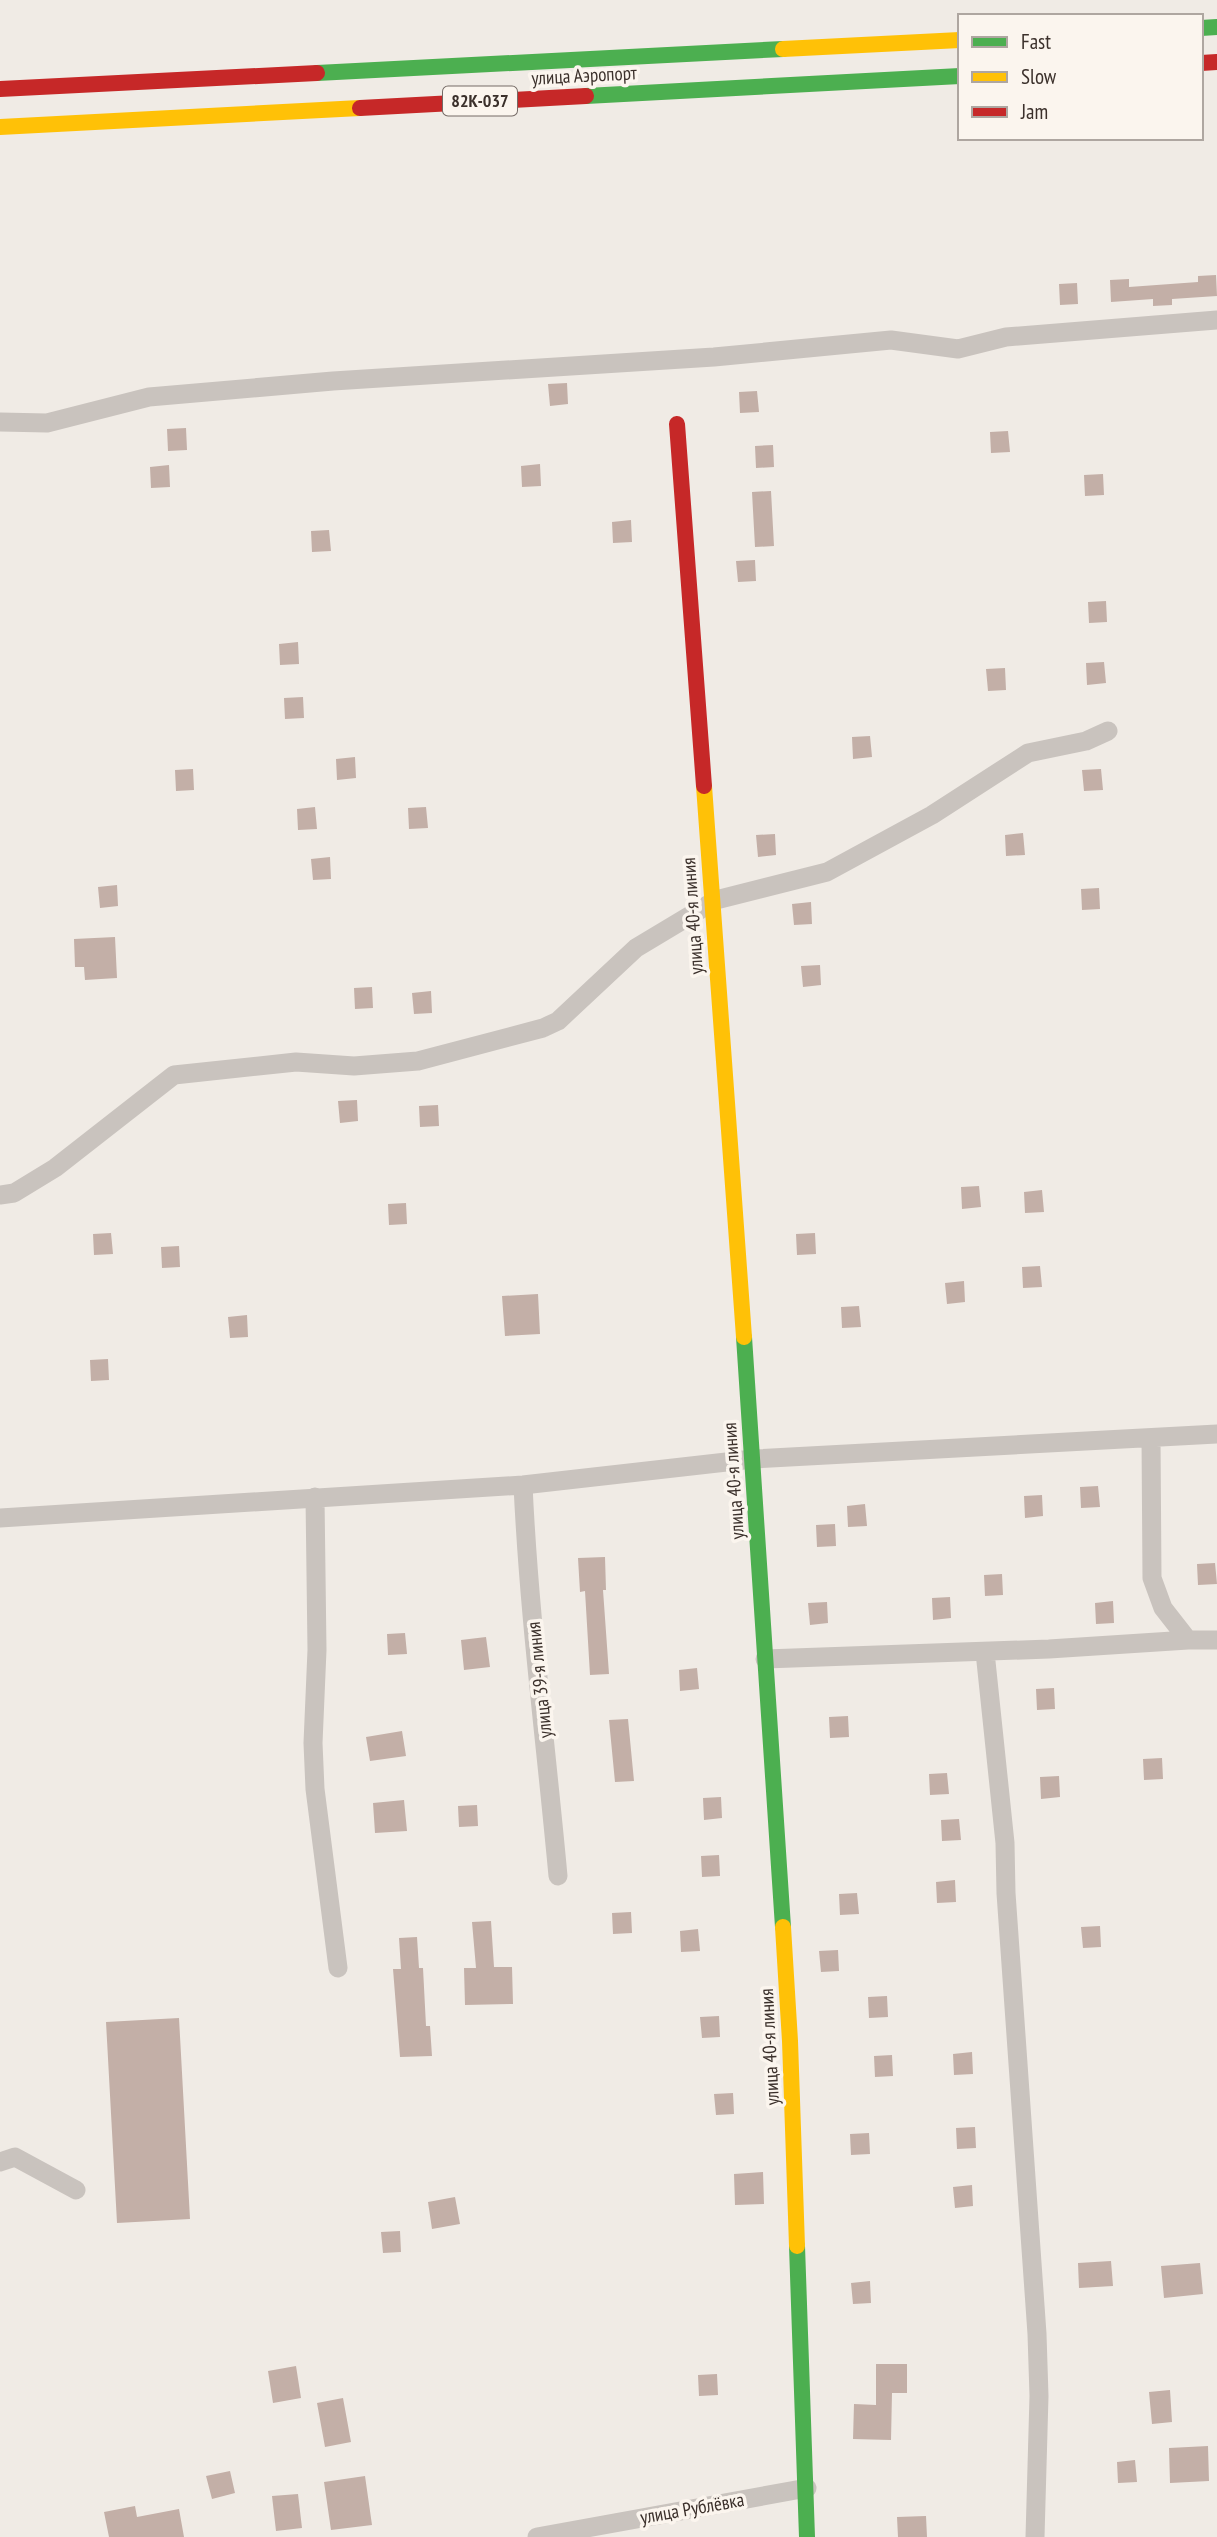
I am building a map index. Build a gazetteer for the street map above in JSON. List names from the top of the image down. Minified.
{"streets":{"street":["улица Аэропорт","82К-037","улица 40-я линия","улица 39-я линия","улица Рублёвка"]},"crossings":[["улица 40-я линия","улица Рублёвка"]],"legend":["Fast","Slow","Jam"]}
